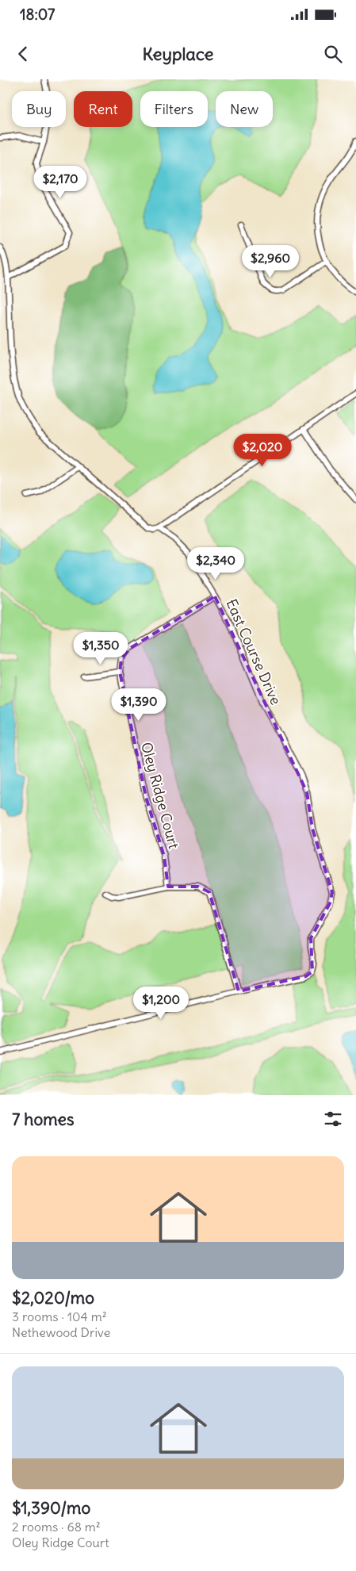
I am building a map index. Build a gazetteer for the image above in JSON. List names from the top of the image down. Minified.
{"streets":{"street":["East Course Drive","Oley Ridge Court"]},"crossings":[["East Course Drive","Oley Ridge Court"]],"page":{"status":"18:07","header":"Keyplace","chip":["Buy","Rent","Filters","New"],"price":["$2,170","$2,960","$2,020","$2,340","$1,350","$1,390","$1,200"],"heading":"7 homes","list":[{"name":"$2,020/mo","note":"3 rooms · 104 m² · Nethewood Drive"},{"name":"$1,390/mo","note":"2 rooms · 68 m² · Oley Ridge Court"}]}}
